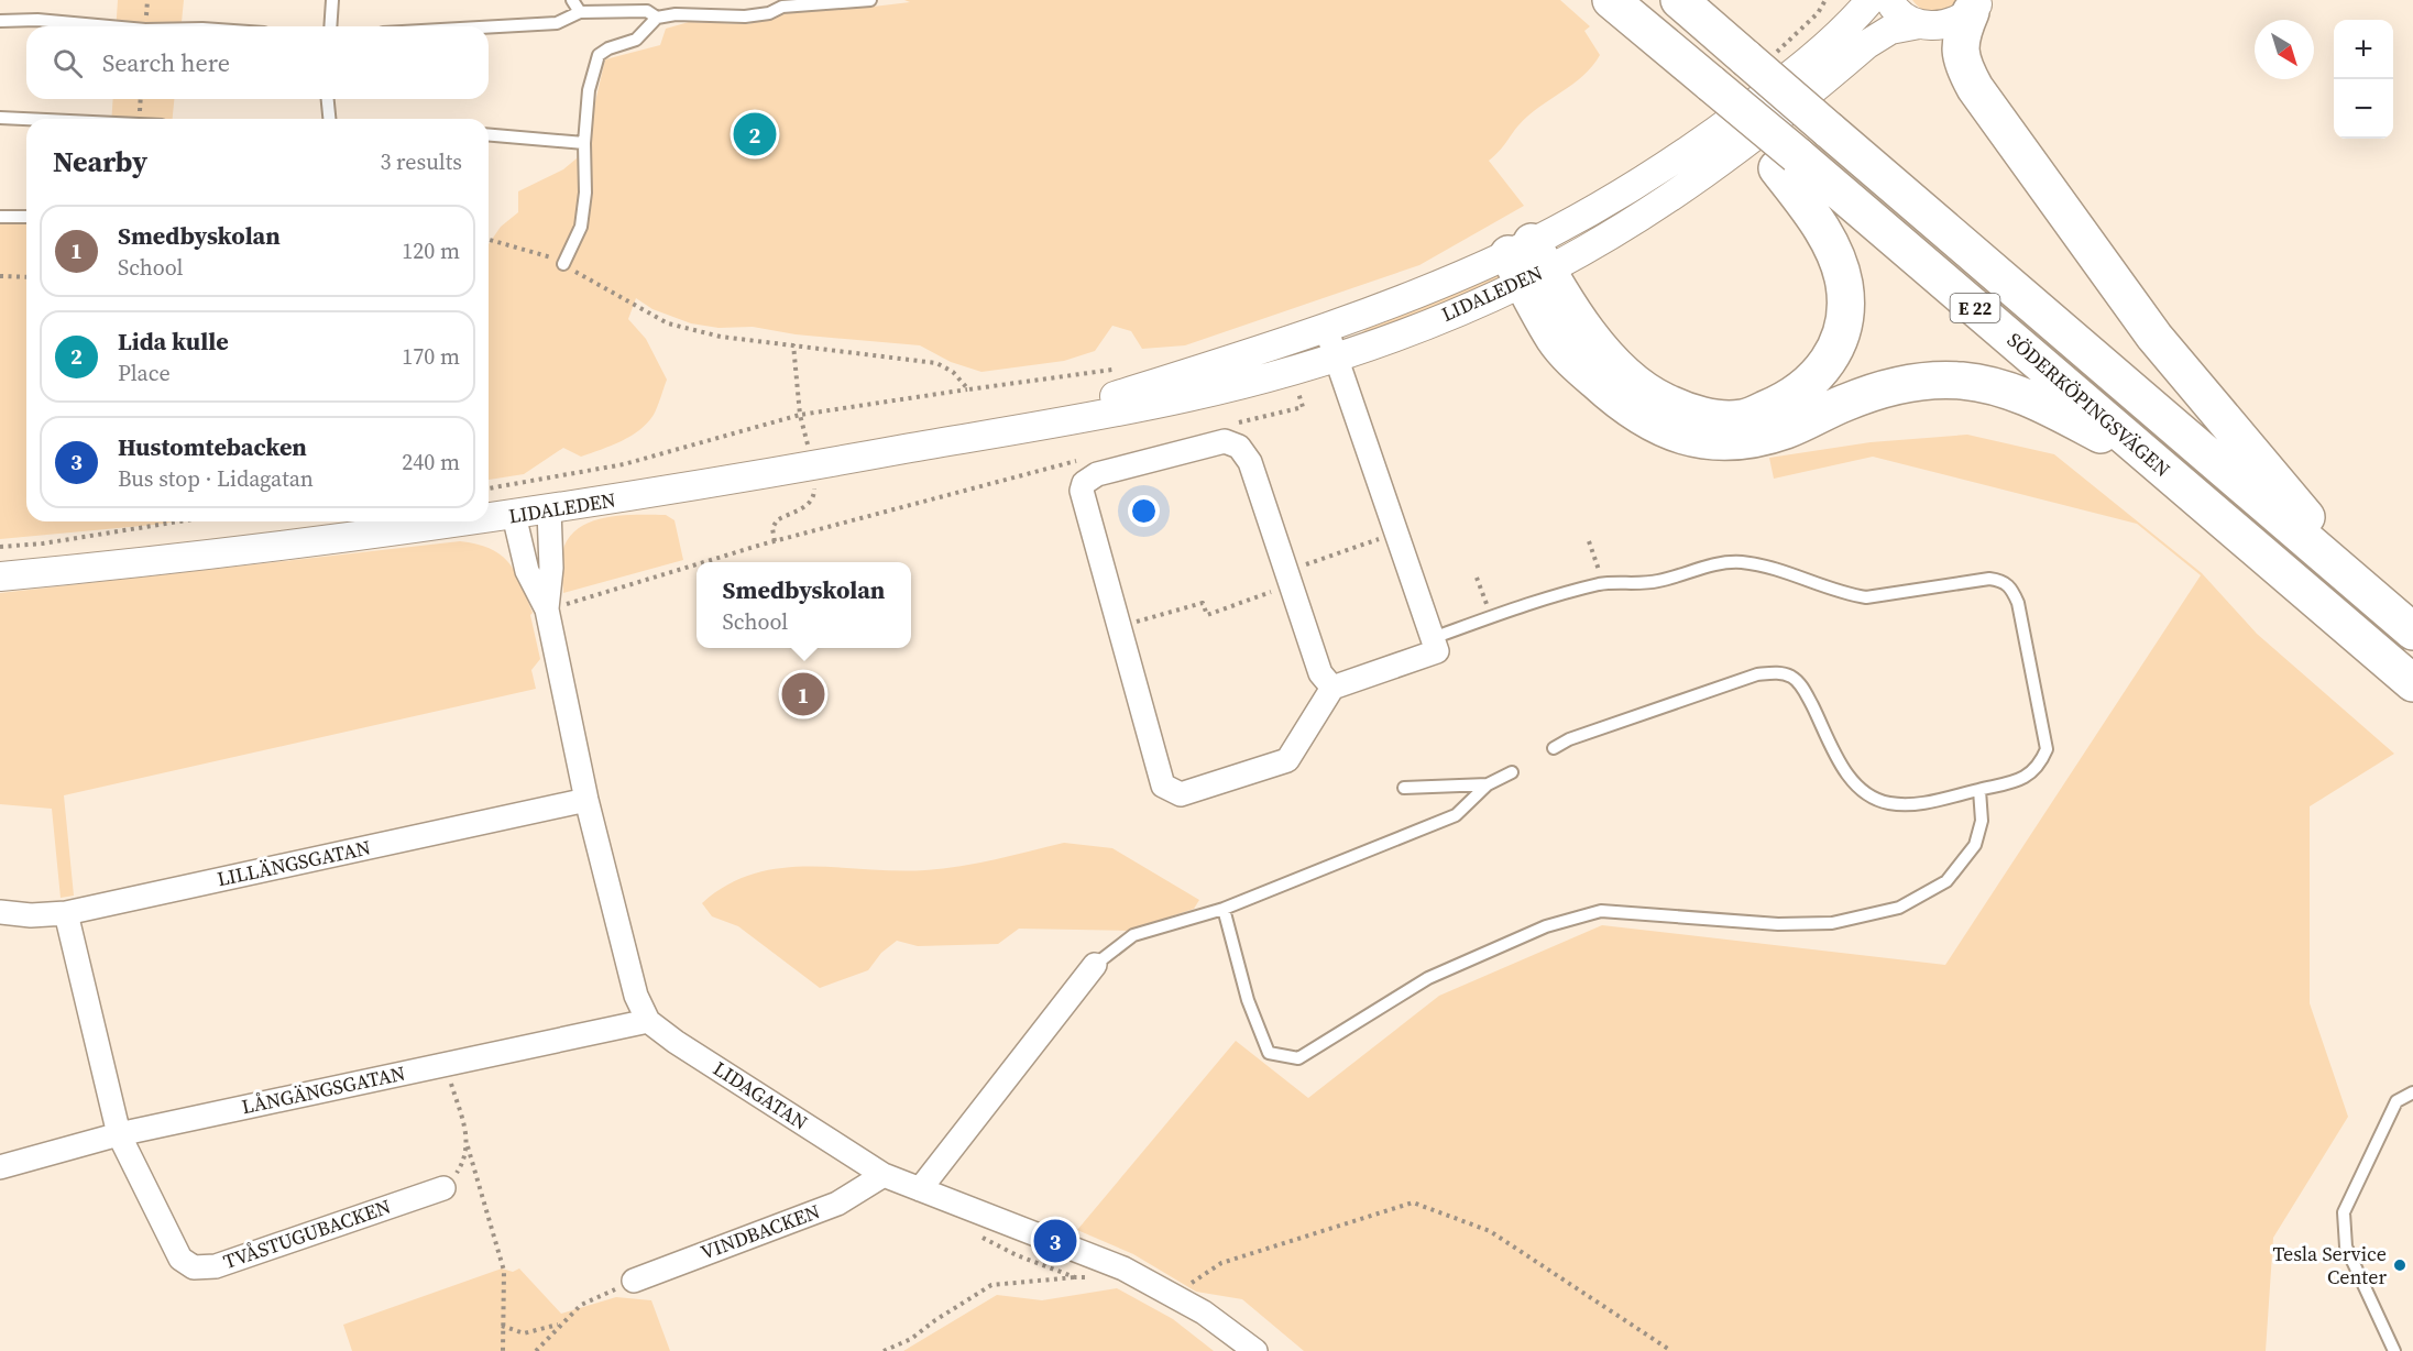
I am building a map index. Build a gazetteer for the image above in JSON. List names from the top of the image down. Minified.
{"streets":{"highway":["E 22","SÖDERKÖPINGSVÄGEN"],"street":["LIDALEDEN","LILLÄNGSGATAN","LÅNGÄNGSGATAN","LIDAGATAN","VINDBACKEN","TVÅSTUGUBACKEN"]},"crossings":[["LIDALEDEN","LIDAGATAN"],["LILLÄNGSGATAN","LIDAGATAN"],["LILLÄNGSGATAN","TVÅSTUGUBACKEN"],["LÅNGÄNGSGATAN","LIDAGATAN"],["LÅNGÄNGSGATAN","TVÅSTUGUBACKEN"],["LIDAGATAN","VINDBACKEN"]],"places":["Tesla Service Center"],"north":"bottom right","page":{"map_buttons":["+","−"],"search":"Search here","pins":["2","1","3"],"heading":["Nearby","3 results"],"list":[{"mark":"1","name":"Smedbyskolan","note":"School","value":"120 m"},{"mark":"2","name":"Lida kulle","note":"Place","value":"170 m"},{"mark":"3","name":"Hustomtebacken","note":"Bus stop · Lidagatan","value":"240 m"}],"popup":["Smedbyskolan","School"]}}
